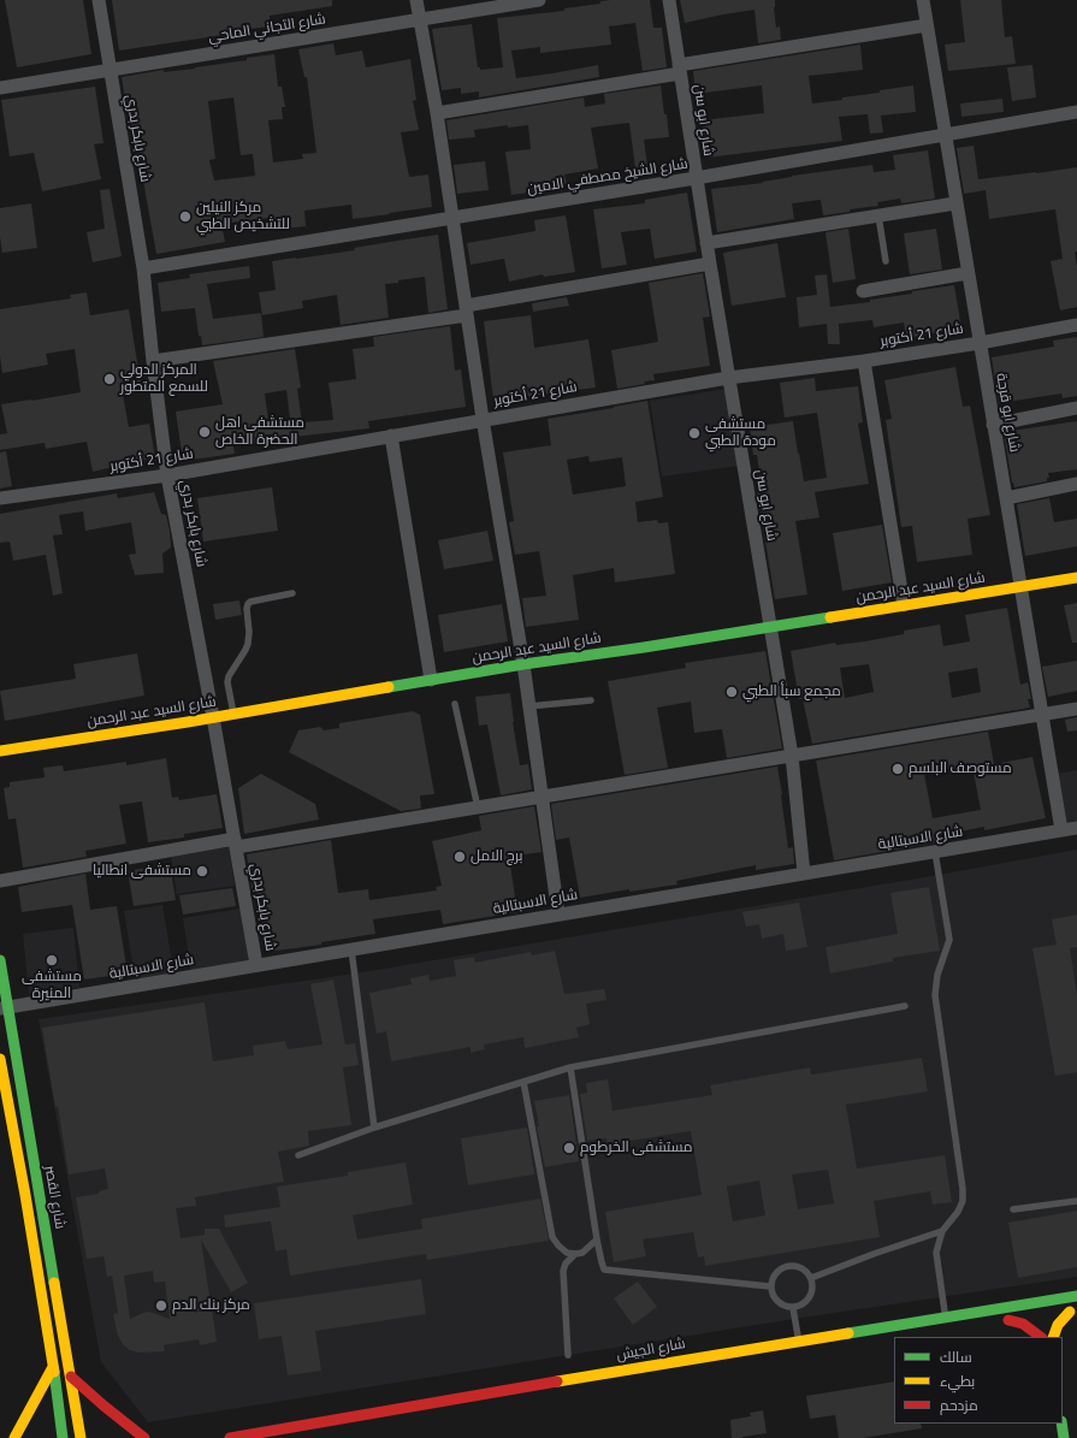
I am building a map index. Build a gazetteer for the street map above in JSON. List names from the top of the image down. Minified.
{"streets":{"main road":["شارع السيد عبد الرحمن","شارع القصر","شارع الجيش"],"street":["شارع التجاني الماحي","شارع ابو سن","شارع بابكر بدري","شارع الشيخ مصطفي الامين","شارع 21 أكتوبر","شارع ابو قرجة","شارع الاسبتالية"]},"crossings":[["شارع التجاني الماحي","شارع بابكر بدري"],["شارع ابو سن","شارع الشيخ مصطفي الامين"],["شارع ابو سن","شارع 21 أكتوبر"],["شارع ابو سن","شارع السيد عبد الرحمن"],["شارع ابو سن","شارع الاسبتالية"],["شارع بابكر بدري","شارع الشيخ مصطفي الامين"],["شارع بابكر بدري","شارع 21 أكتوبر"],["شارع بابكر بدري","شارع السيد عبد الرحمن"],["شارع بابكر بدري","شارع الاسبتالية"],["شارع الشيخ مصطفي الامين","شارع ابو قرجة"],["شارع 21 أكتوبر","شارع ابو قرجة"],["شارع ابو قرجة","شارع السيد عبد الرحمن"],["شارع ابو قرجة","شارع الاسبتالية"],["شارع الاسبتالية","شارع القصر"]],"places":["مركز النيلين للتشخيص الطبي","المركز الدولي للسمع المتطور","مستشفى اهل الحضرة الخاص","مستشفى مودة الطبي","مجمع سبأ الطبي","مستوصف البلسم","برج الامل","مستشفى انطاليا","مستشفى المنيرة","مستشفى الخرطوم","مركز بنك الدم"],"legend":["سالك","بطيء","مزدحم"]}
